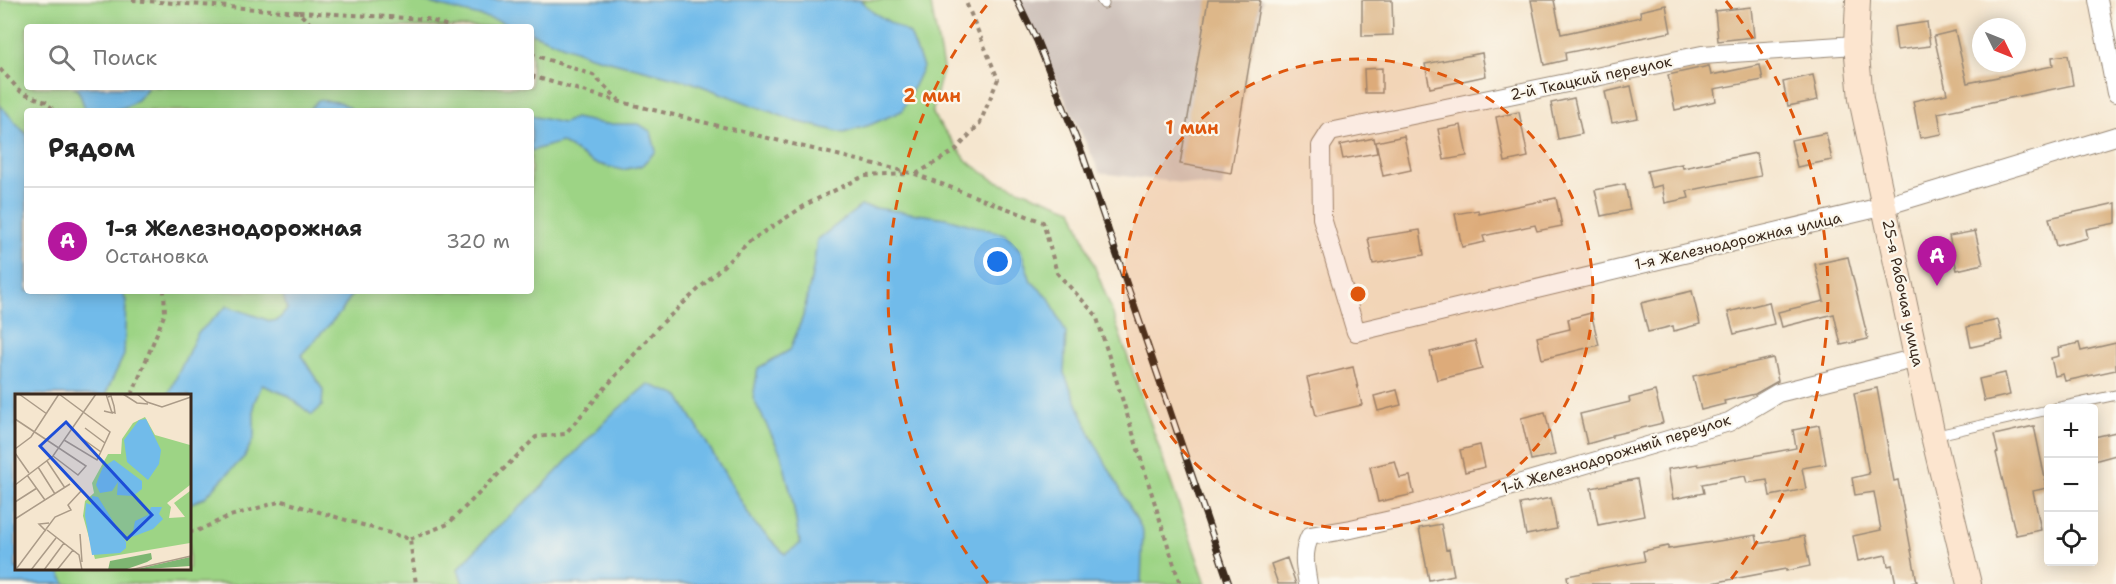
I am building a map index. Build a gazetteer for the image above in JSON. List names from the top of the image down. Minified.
{"streets":{"main road":["25-я Рабочая улица"],"street":["2-й Ткацкий переулок","1-я Железнодорожная улица","1-й Железнодорожный переулок"]},"crossings":[["2-й Ткацкий переулок","1-я Железнодорожная улица"],["2-й Ткацкий переулок","25-я Рабочая улица"],["1-я Железнодорожная улица","25-я Рабочая улица"],["25-я Рабочая улица","1-й Железнодорожный переулок"]],"north":"bottom right","page":{"search":"Поиск","heading":"Рядом","list":[{"mark":"A","name":"1-я Железнодорожная","note":"Остановка","value":"320 m"}],"pins":"A","map_buttons":["+","−"]},"rings":["2 мин","1 мин"]}
